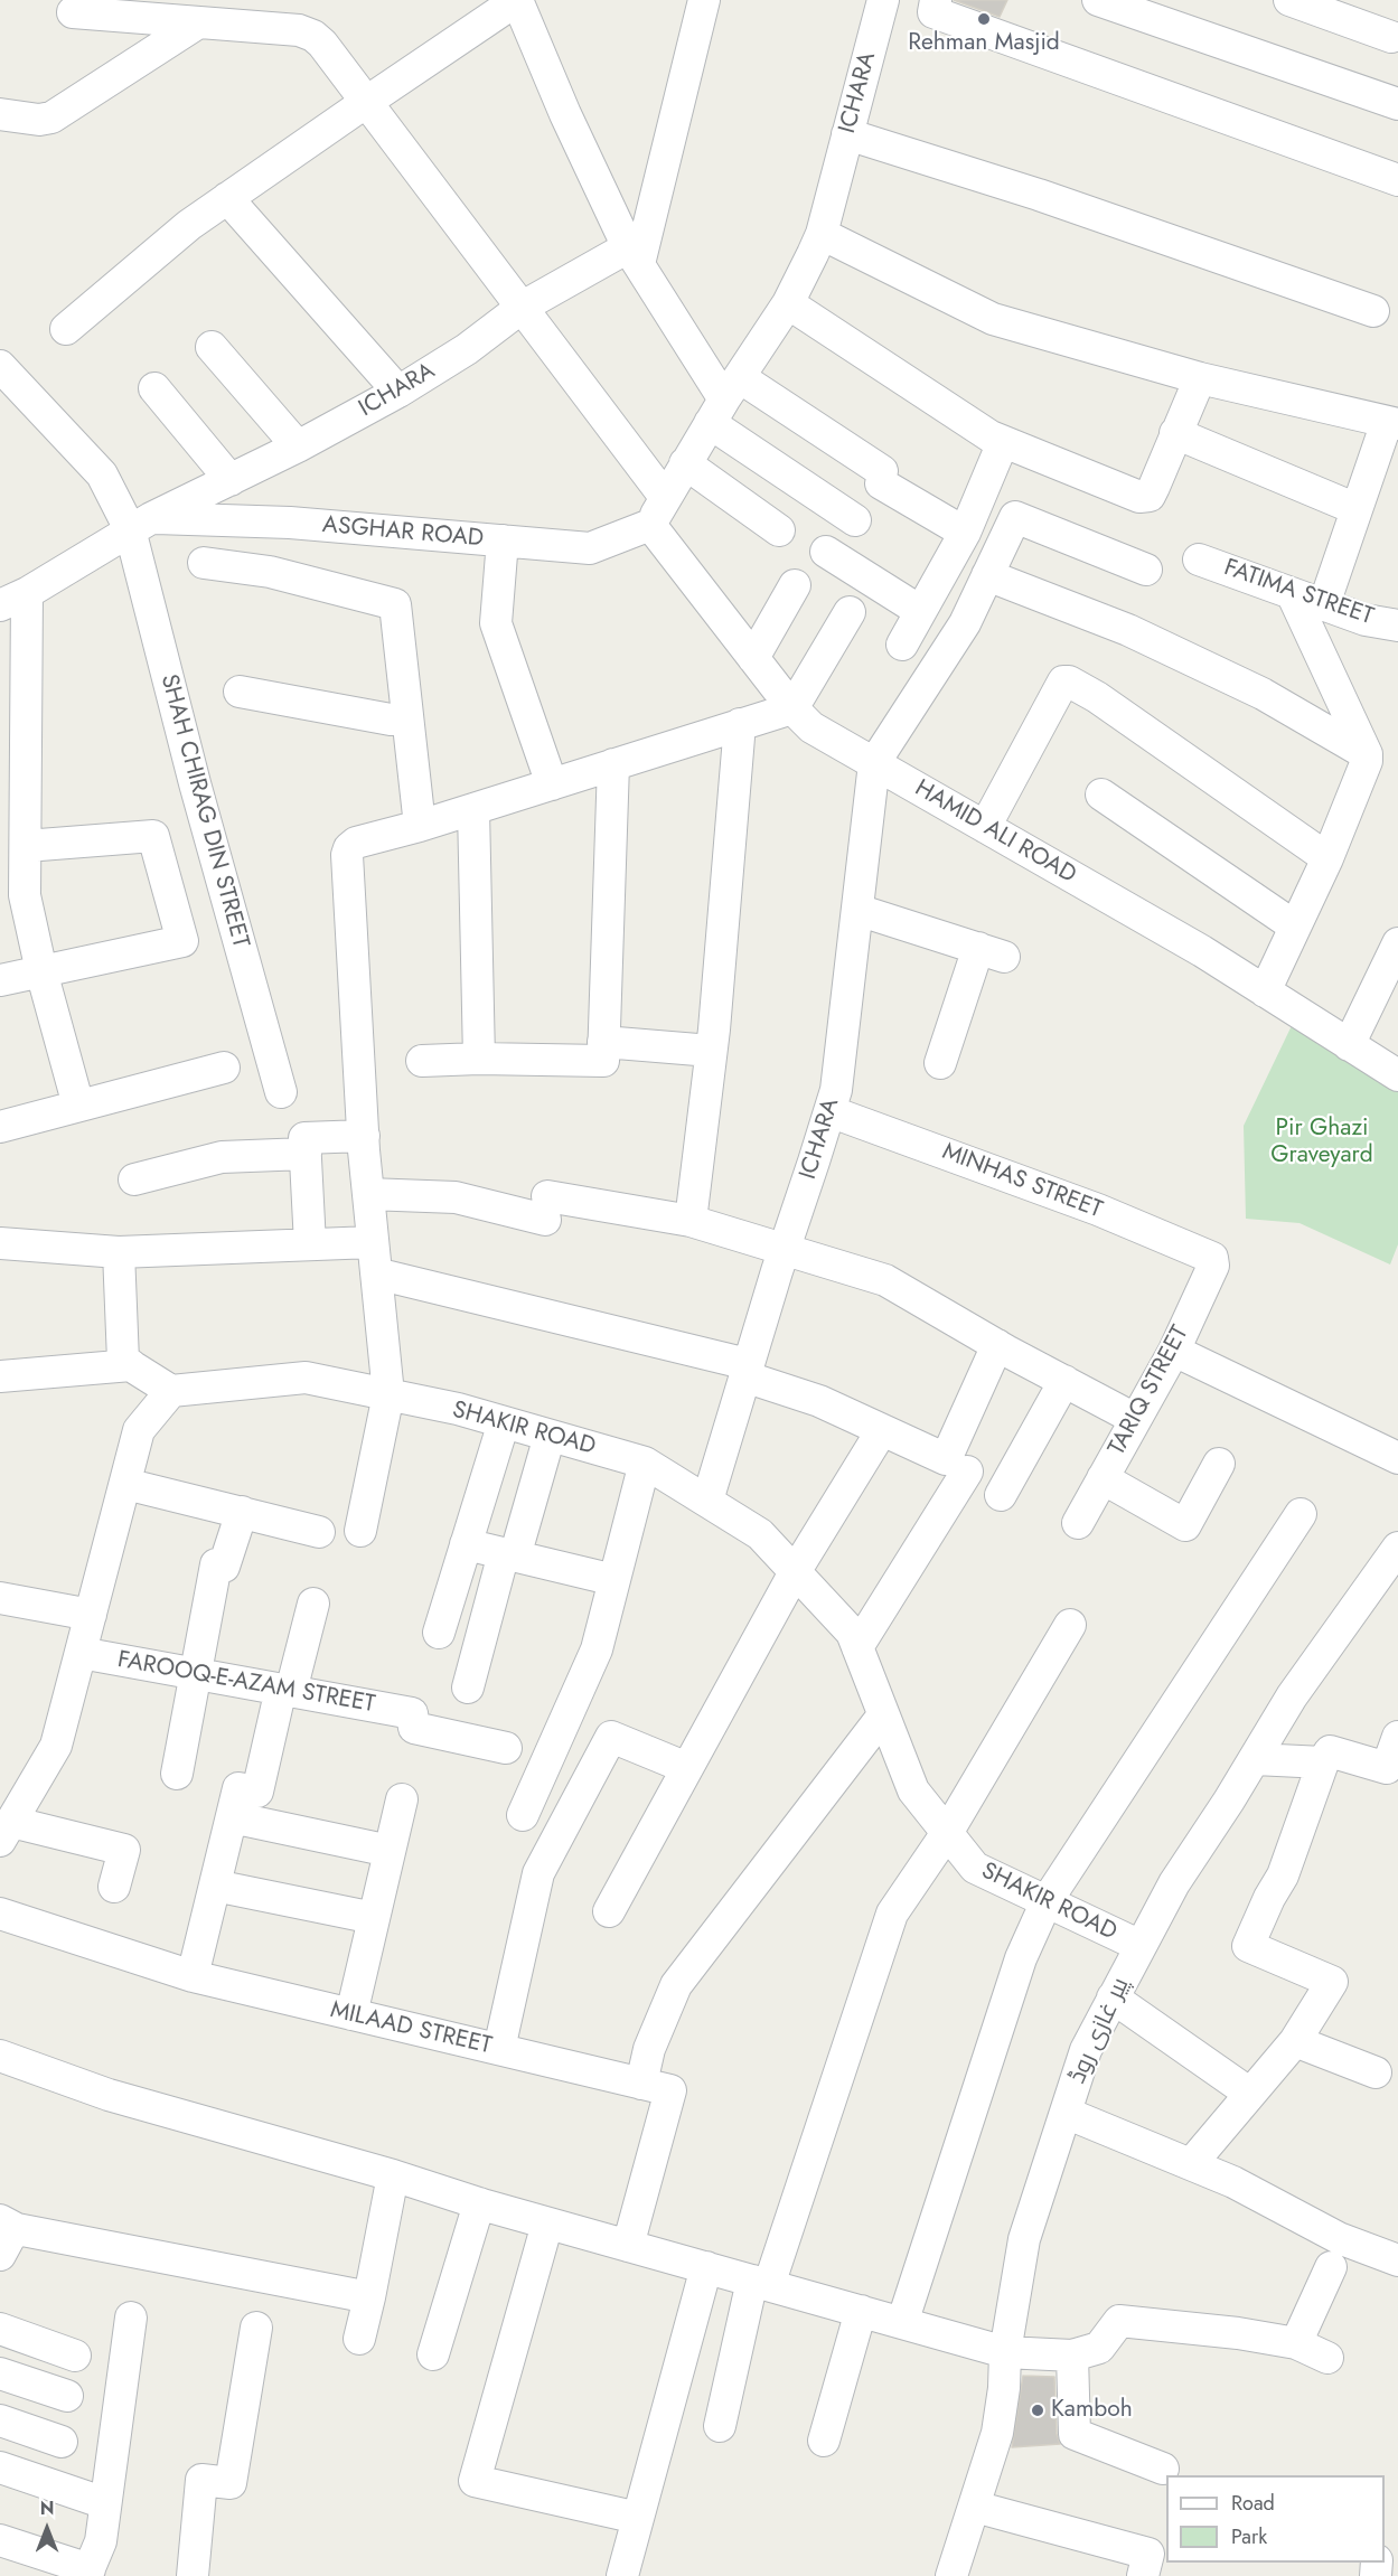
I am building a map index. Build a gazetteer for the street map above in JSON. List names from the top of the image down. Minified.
{"streets":{"street":["ICHARA","ASGHAR ROAD","FATIMA STREET","SHAH CHIRAG DIN STREET","HAMID ALI ROAD","MINHAS STREET","TARIQ STREET","SHAKIR ROAD","FAROOQ-E-AZAM STREET","MILAAD STREET","پیر غازی روڈ"]},"crossings":[["ICHARA","ASGHAR ROAD"],["ICHARA","SHAH CHIRAG DIN STREET"],["ICHARA","HAMID ALI ROAD"],["ICHARA","MINHAS STREET"],["ICHARA","SHAKIR ROAD"],["ASGHAR ROAD","SHAH CHIRAG DIN STREET"],["ASGHAR ROAD","HAMID ALI ROAD"],["MINHAS STREET","TARIQ STREET"],["SHAKIR ROAD","پیر غازی روڈ"]],"parks":["Pir Ghazi Graveyard"],"places":["Rehman Masjid","Kamboh"],"legend":["Road","Park"],"north":"top"}
